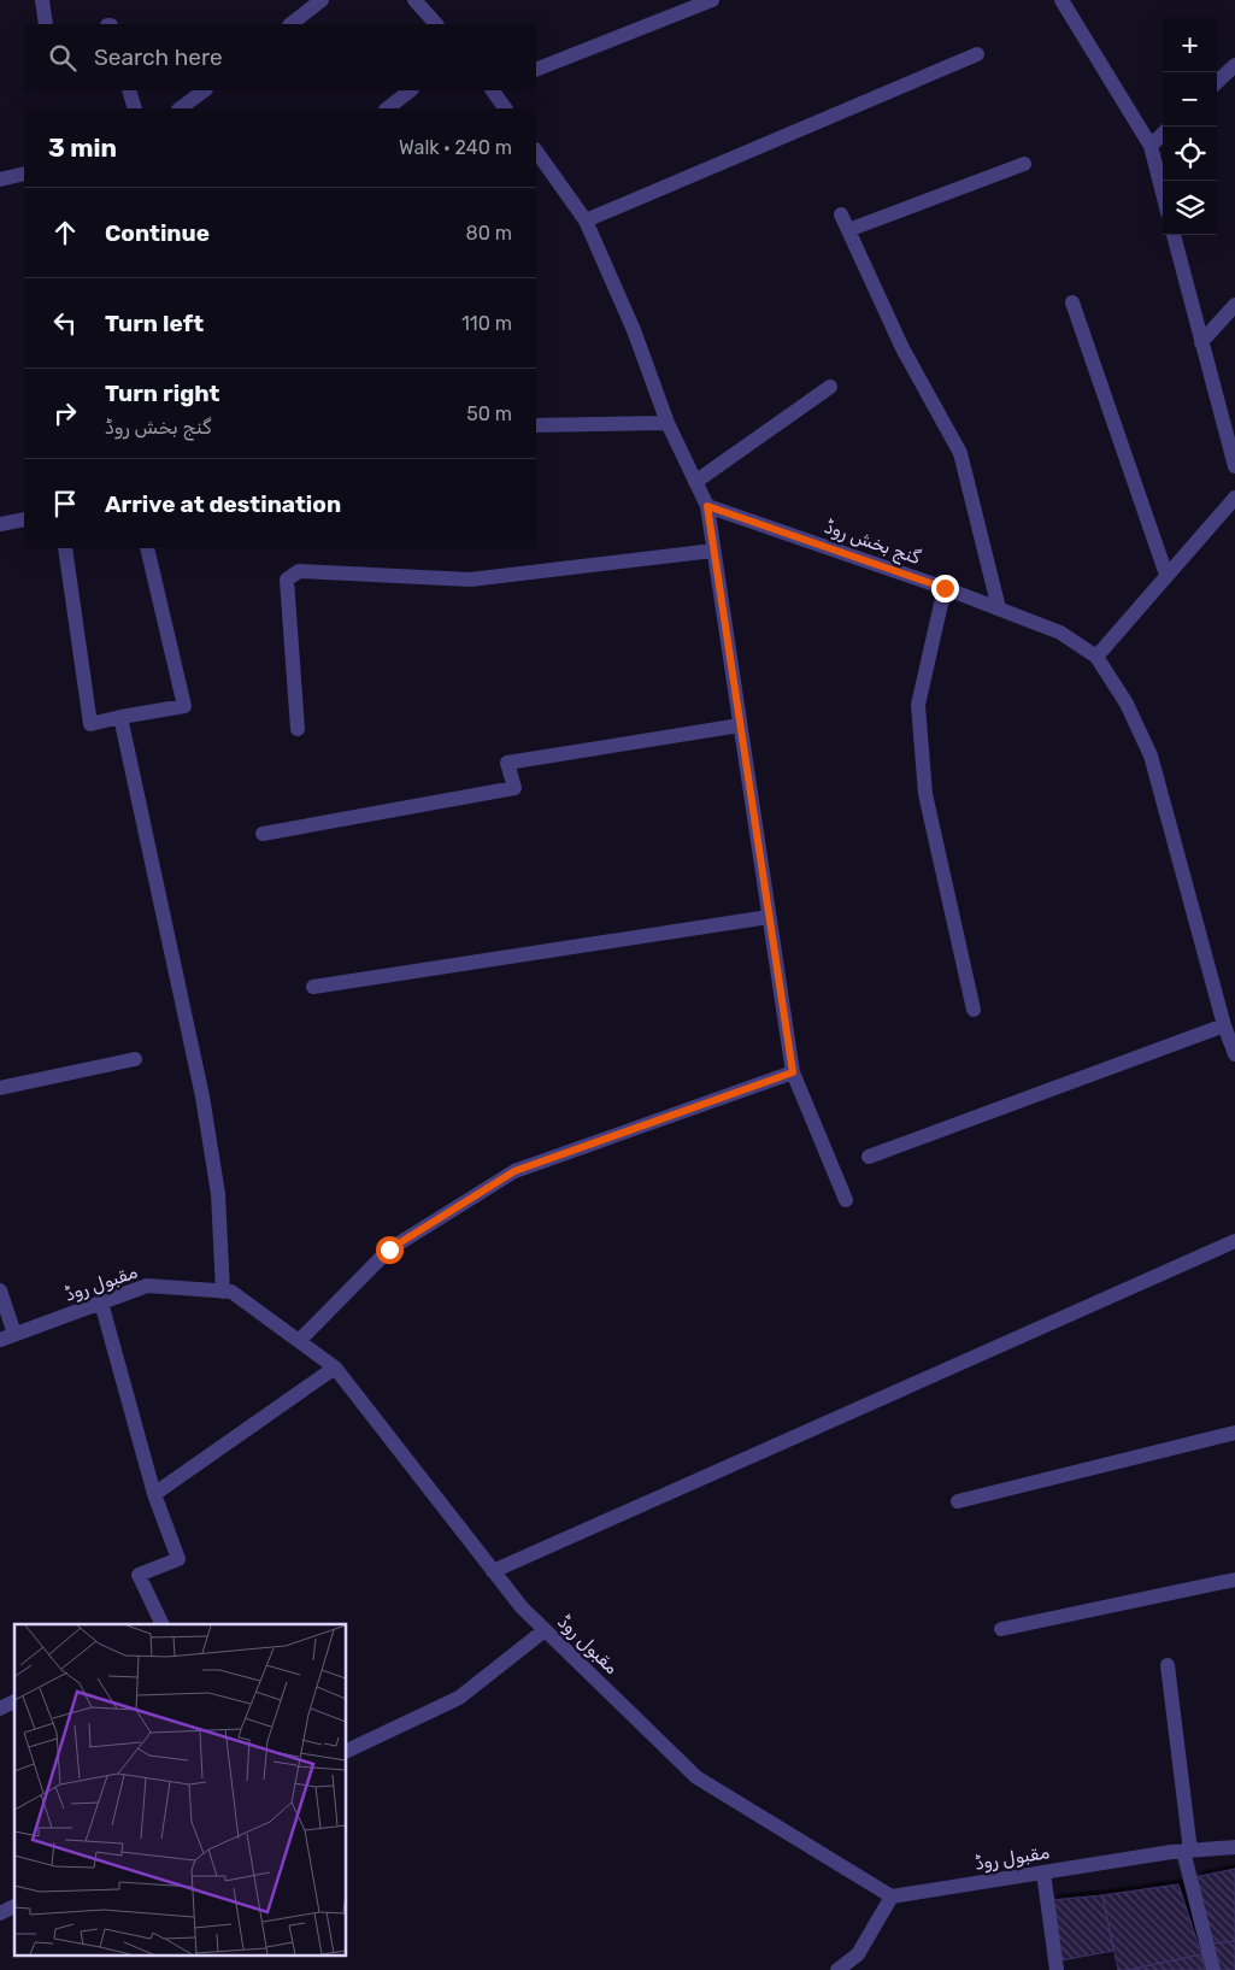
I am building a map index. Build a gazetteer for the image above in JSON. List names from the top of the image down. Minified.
{"streets":{"street":["گنج بخش روڈ","مقبول روڈ"]},"page":{"map_buttons":["+","−"],"search":"Search here","heading":["3 min","Walk · 240 m"],"list":[["Continue","80 m"],["Turn left","110 m"],["Turn right","گنج بخش روڈ","50 m"],"Arrive at destination"]}}
